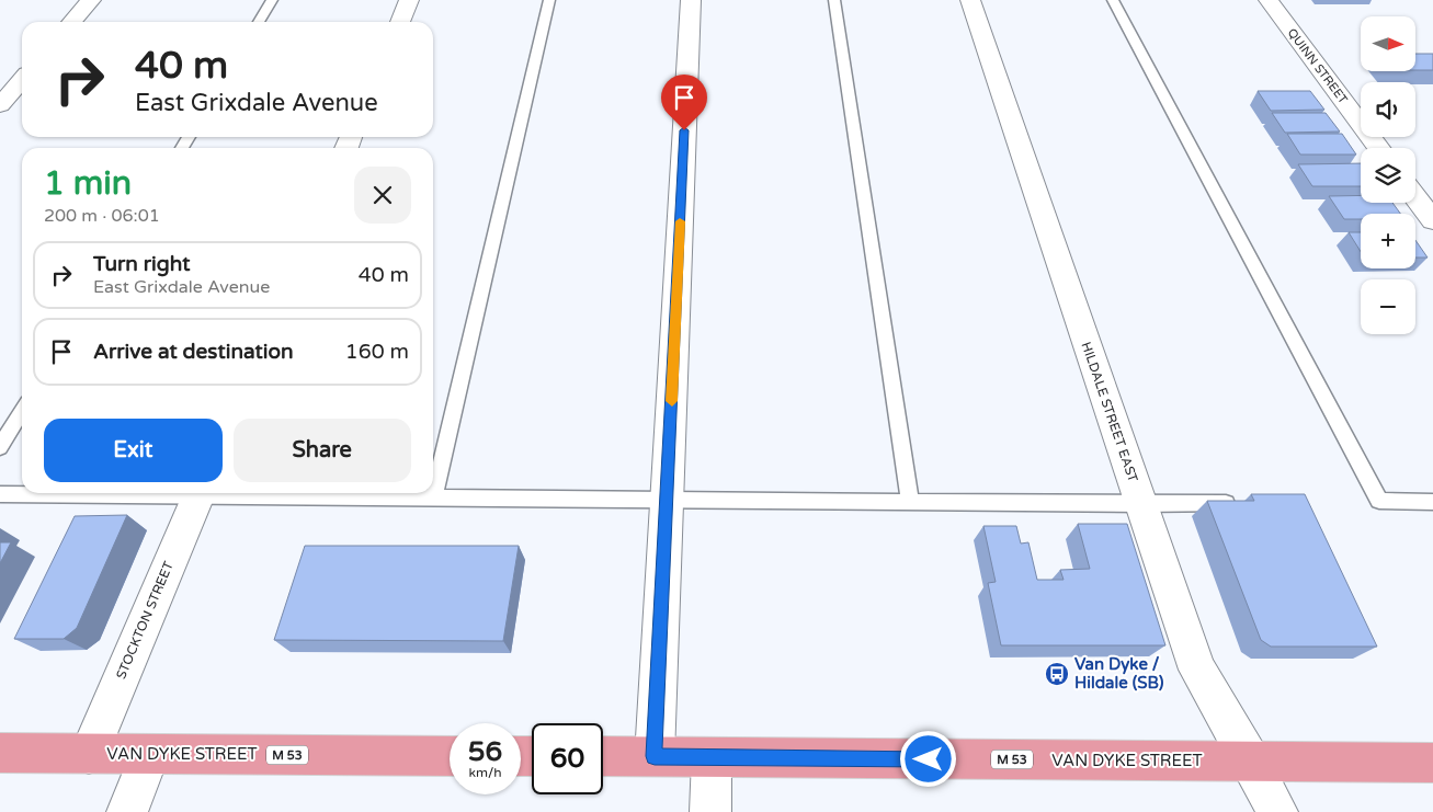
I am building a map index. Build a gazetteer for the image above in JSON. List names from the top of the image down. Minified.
{"streets":{"main road":["VAN DYKE STREET","M 53"],"street":["QUINN STREET","HILDALE STREET EAST","STOCKTON STREET"]},"crossings":[["HILDALE STREET EAST","VAN DYKE STREET"],["STOCKTON STREET","VAN DYKE STREET"]],"places":{"bus stop":["Van Dyke / Hildale (SB)"]},"north":"right","page":{"map_buttons":["+","−"],"turn":["40 m","East Grixdale Avenue"],"heading":["1 min","200 m · 06:01"],"list":[{"name":"Turn right","note":"East Grixdale Avenue","value":"40 m"},{"name":"Arrive at destination","value":"160 m"}],"buttons":["Exit","Share"],"speed":"56 km/h","limit":"60"}}
